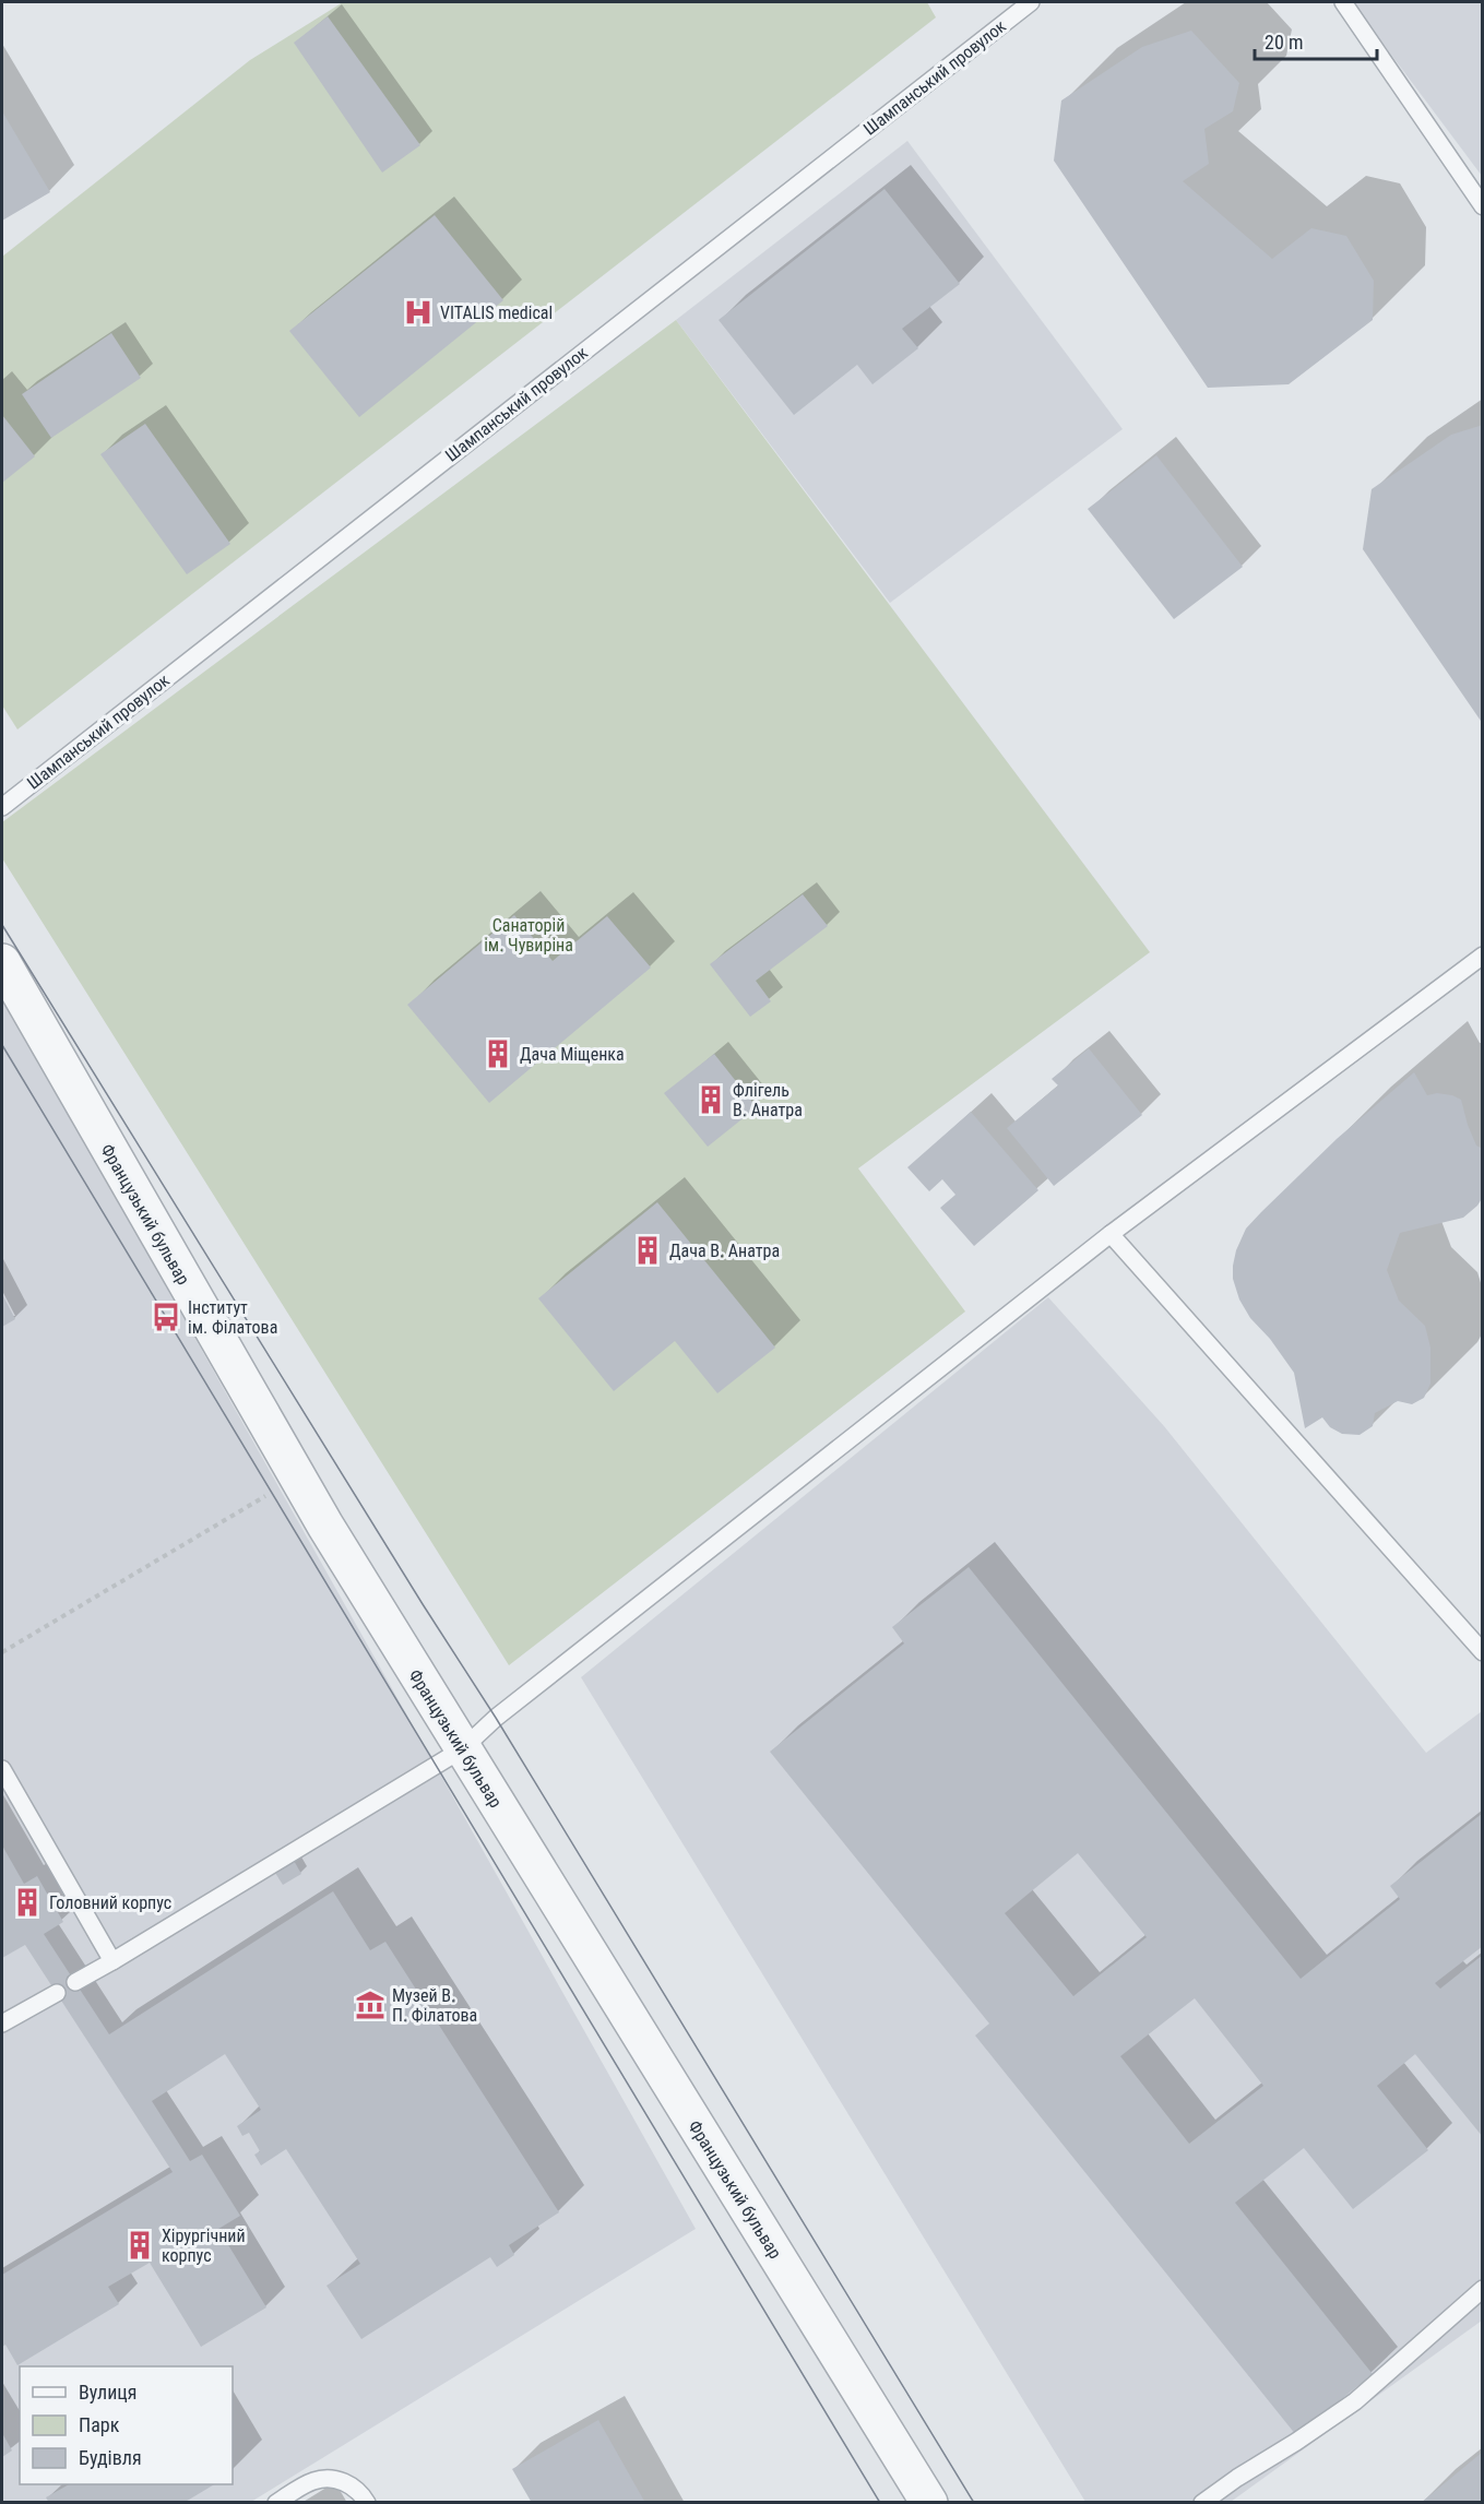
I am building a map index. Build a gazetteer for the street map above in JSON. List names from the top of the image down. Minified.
{"streets":{"street":["Французький бульвар"],"lane":["Шампанський провулок"]},"parks":["Санаторій ім. Чувиріна"],"places":{"hospital":["VITALIS medical"],"building":["Дача Міщенка","Флігель В. Анатра","Дача В. Анатра","Головний корпус","Хірургічний корпус"],"bus stop":["Інститут ім. Філатова"],"museum":["Музей В. П. Філатова"]},"legend":["Вулиця","Парк","Будівля"],"scale_bar":"20 m"}
